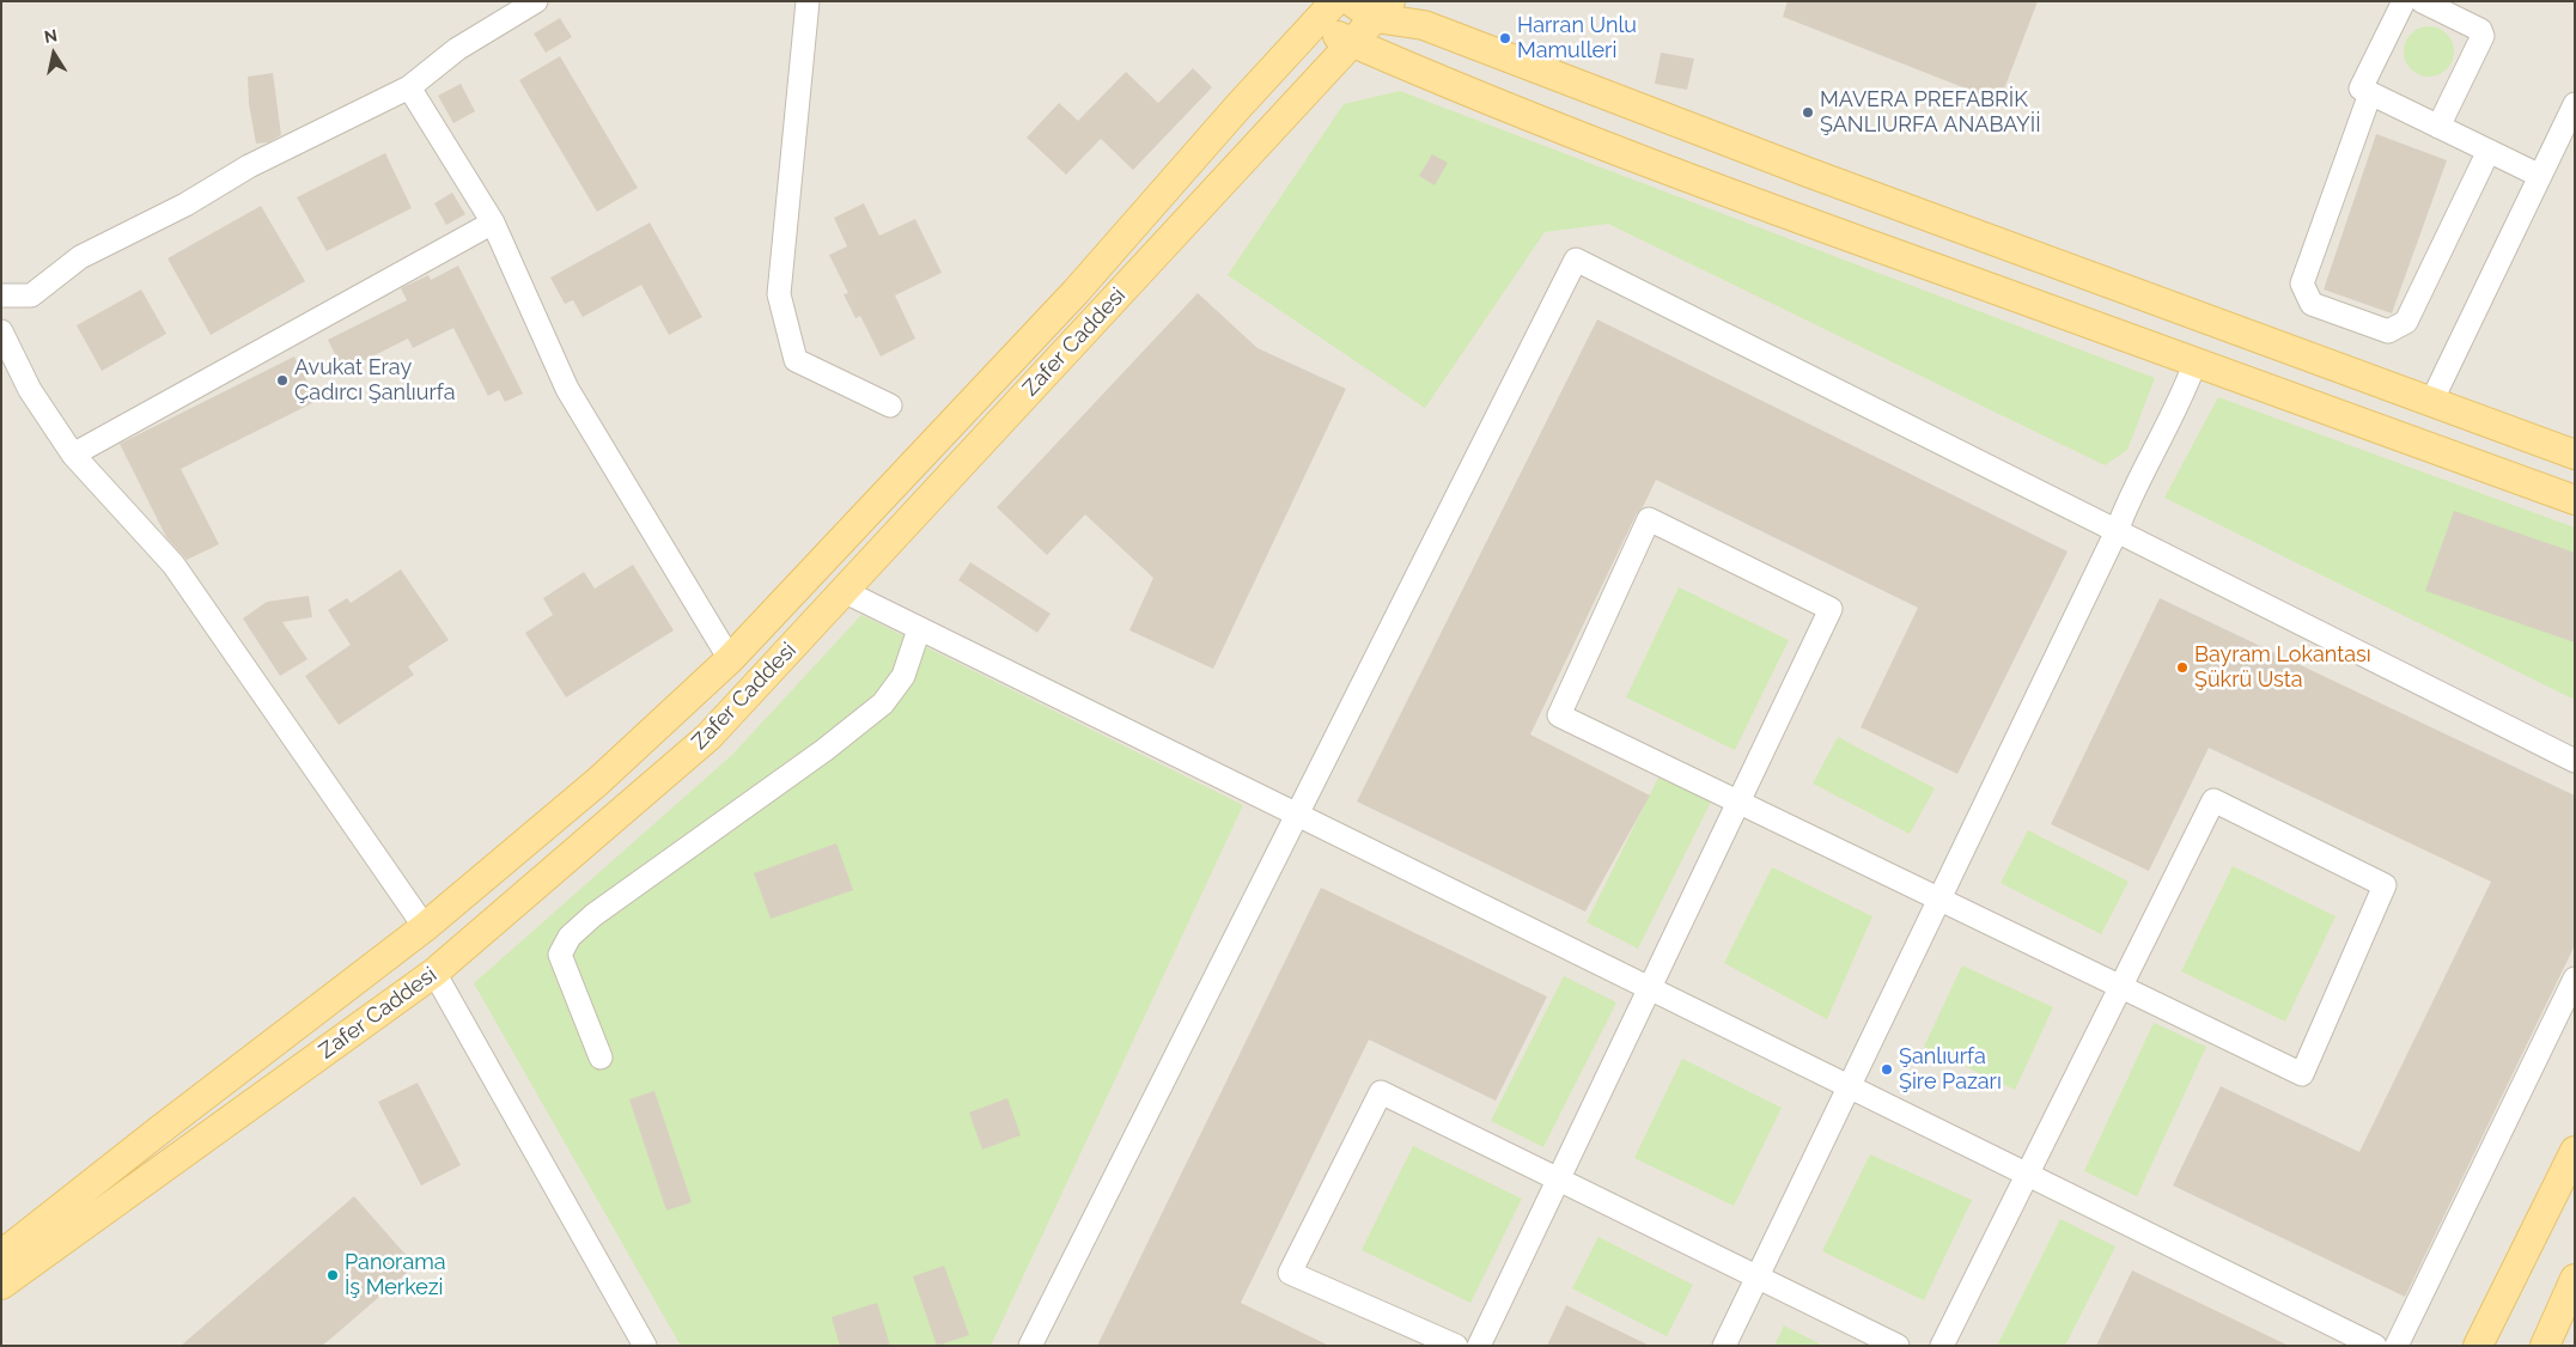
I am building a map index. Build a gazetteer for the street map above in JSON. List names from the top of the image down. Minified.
{"streets":{"main road":["Zafer Caddesi"]},"places":["Harran Unlu Mamulleri","MAVERA PREFABRİK ŞANLIURFA ANABAYİİ","Avukat Eray Çadırcı Şanlıurfa","Bayram Lokantası Şükrü Usta","Şanlıurfa Şire Pazarı","Panorama İş Merkezi"],"north":"top"}
